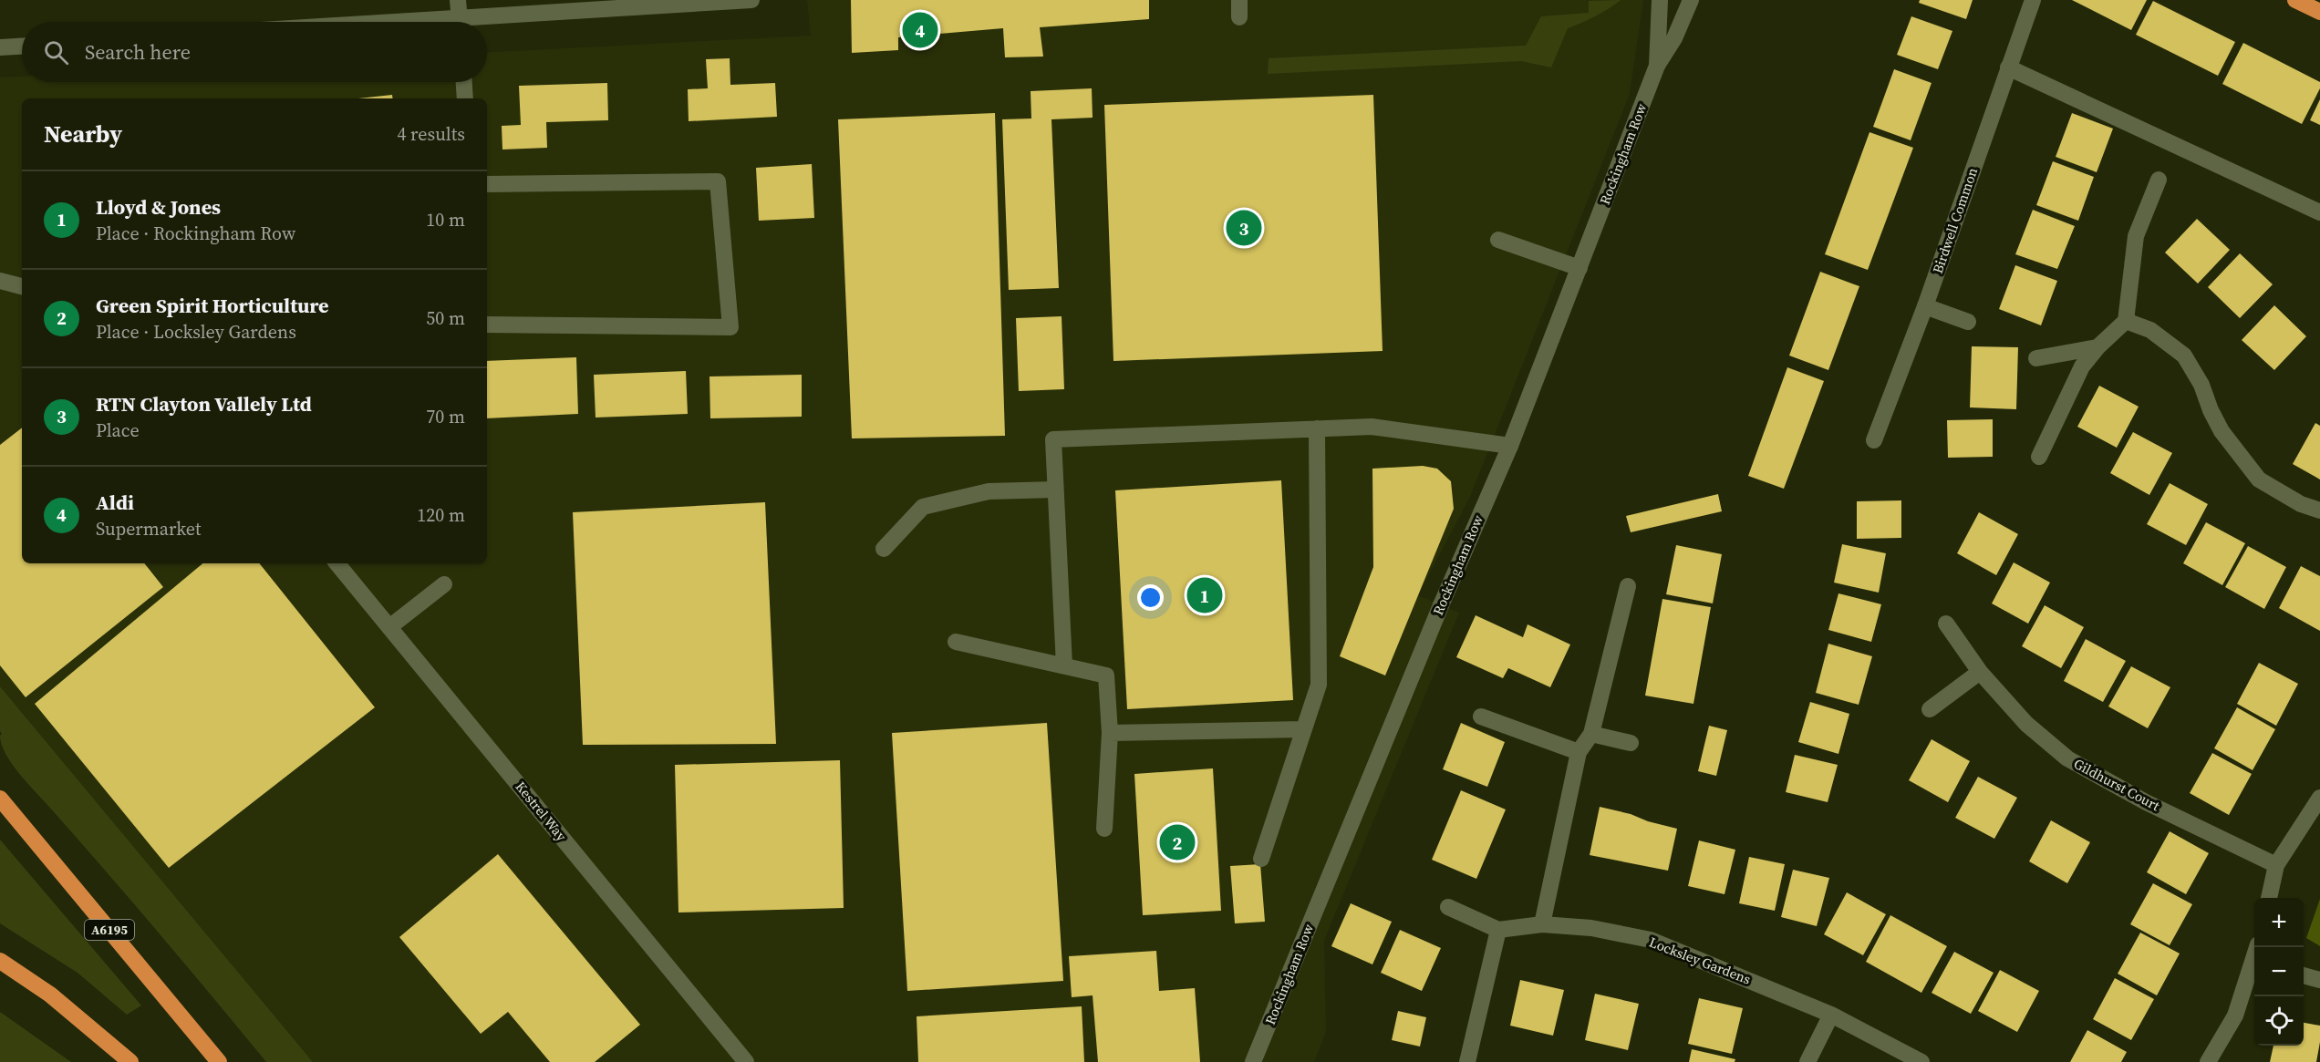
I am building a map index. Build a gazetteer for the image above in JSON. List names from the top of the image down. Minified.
{"streets":{"highway":["A6195"],"street":["Rockingham Row","Birdwell Common","Gildhurst Court","Kestrel Way","Locksley Gardens"]},"page":{"pins":["4","3","1","2"],"search":"Search here","heading":["Nearby","4 results"],"list":[{"mark":"1","name":"Lloyd & Jones","note":"Place · Rockingham Row","value":"10 m"},{"mark":"2","name":"Green Spirit Horticulture","note":"Place · Locksley Gardens","value":"50 m"},{"mark":"3","name":"RTN Clayton Vallely Ltd","note":"Place","value":"70 m"},{"mark":"4","name":"Aldi","note":"Supermarket","value":"120 m"}],"map_buttons":["+","−"]}}
